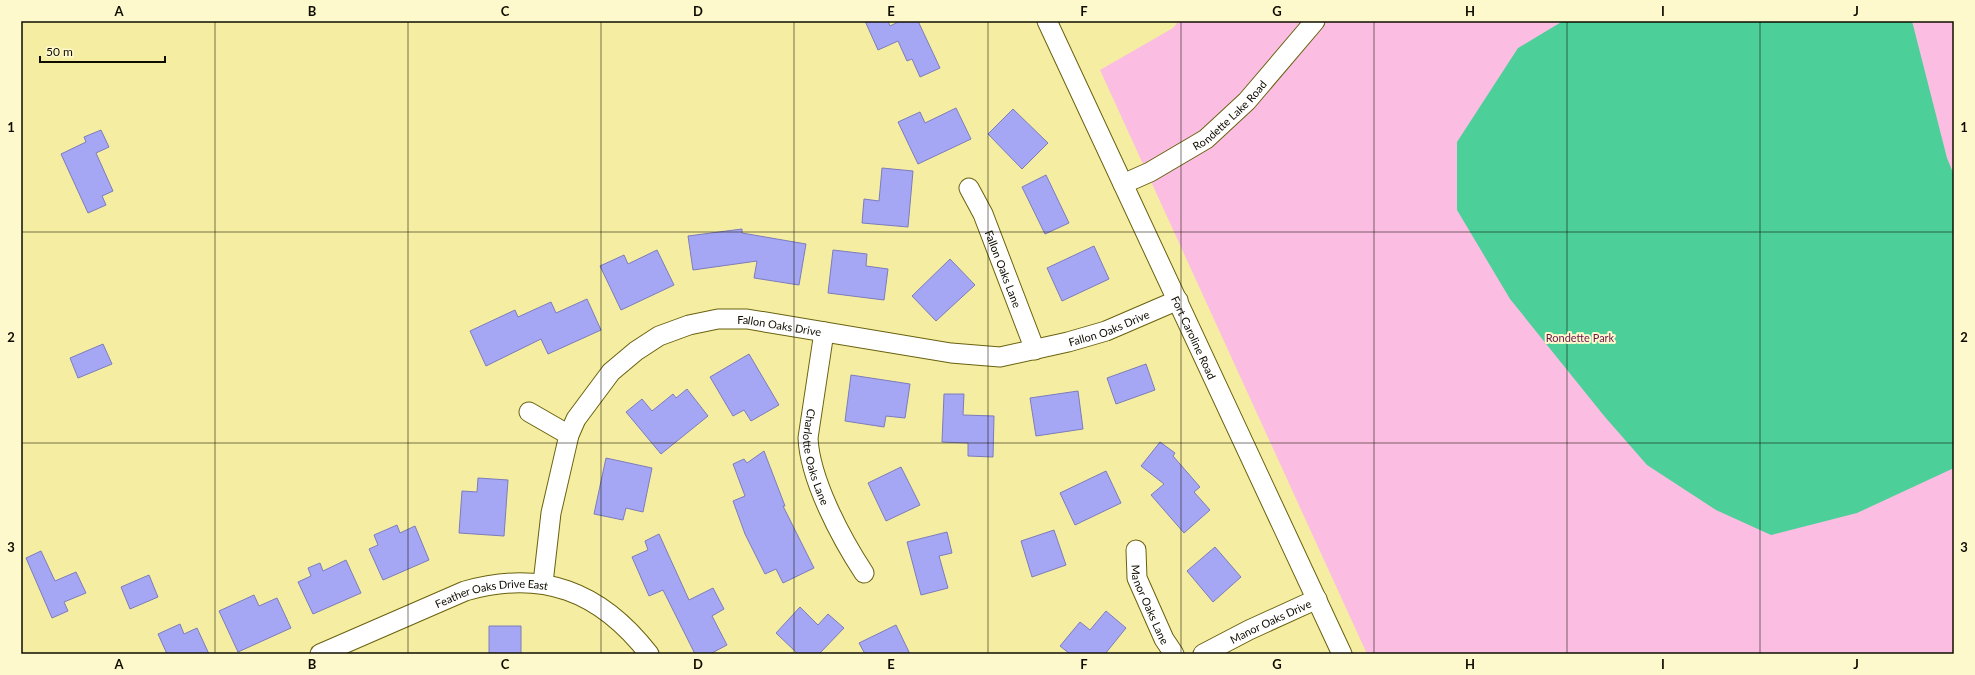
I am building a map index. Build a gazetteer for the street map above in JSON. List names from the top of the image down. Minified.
{"streets":{"street":["Rondette Lake Road","Fallon Oaks Lane","Fallon Oaks Drive","Fort Caroline Road","Charlotte Oaks Lane","Feather Oaks Drive East","Manor Oaks Lane","Manor Oaks Drive"]},"crossings":[["Rondette Lake Road","Fort Caroline Road"],["Fallon Oaks Lane","Fallon Oaks Drive"],["Fallon Oaks Drive","Fort Caroline Road"],["Fallon Oaks Drive","Charlotte Oaks Lane"],["Fallon Oaks Drive","Feather Oaks Drive East"],["Fort Caroline Road","Manor Oaks Drive"]],"parks":["Rondette Park"],"scale_bar":"50 m","grid":{"columns":["A","B","C","D","E","F","G","H","I","J"],"rows":["1","2","3"]}}
